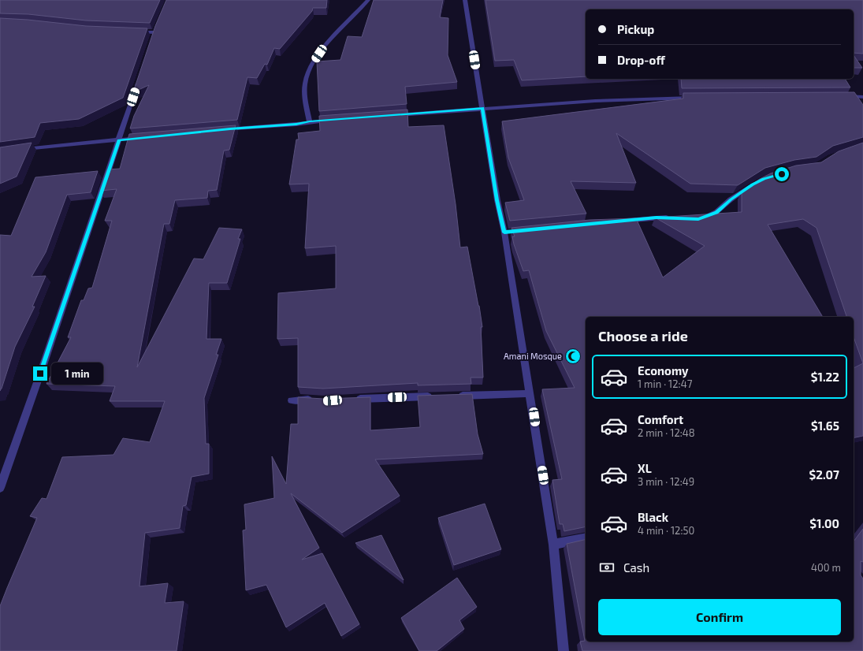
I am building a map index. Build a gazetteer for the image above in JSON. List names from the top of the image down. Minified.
{"places":{"mosque":["Amani Mosque"]},"page":{"banner":["Pickup","Drop-off"],"heading":"Choose a ride","list":[{"name":"Economy","note":"1 min · 12:47","value":"$1.22"},{"name":"Comfort","note":"2 min · 12:48","value":"$1.65"},{"name":"XL","note":"3 min · 12:49","value":"$2.07"},{"name":"Black","note":"4 min · 12:50","value":"$1.00"}],"bubble":"1 min","pay":["Cash","400 m"],"buttons":"Confirm"}}
